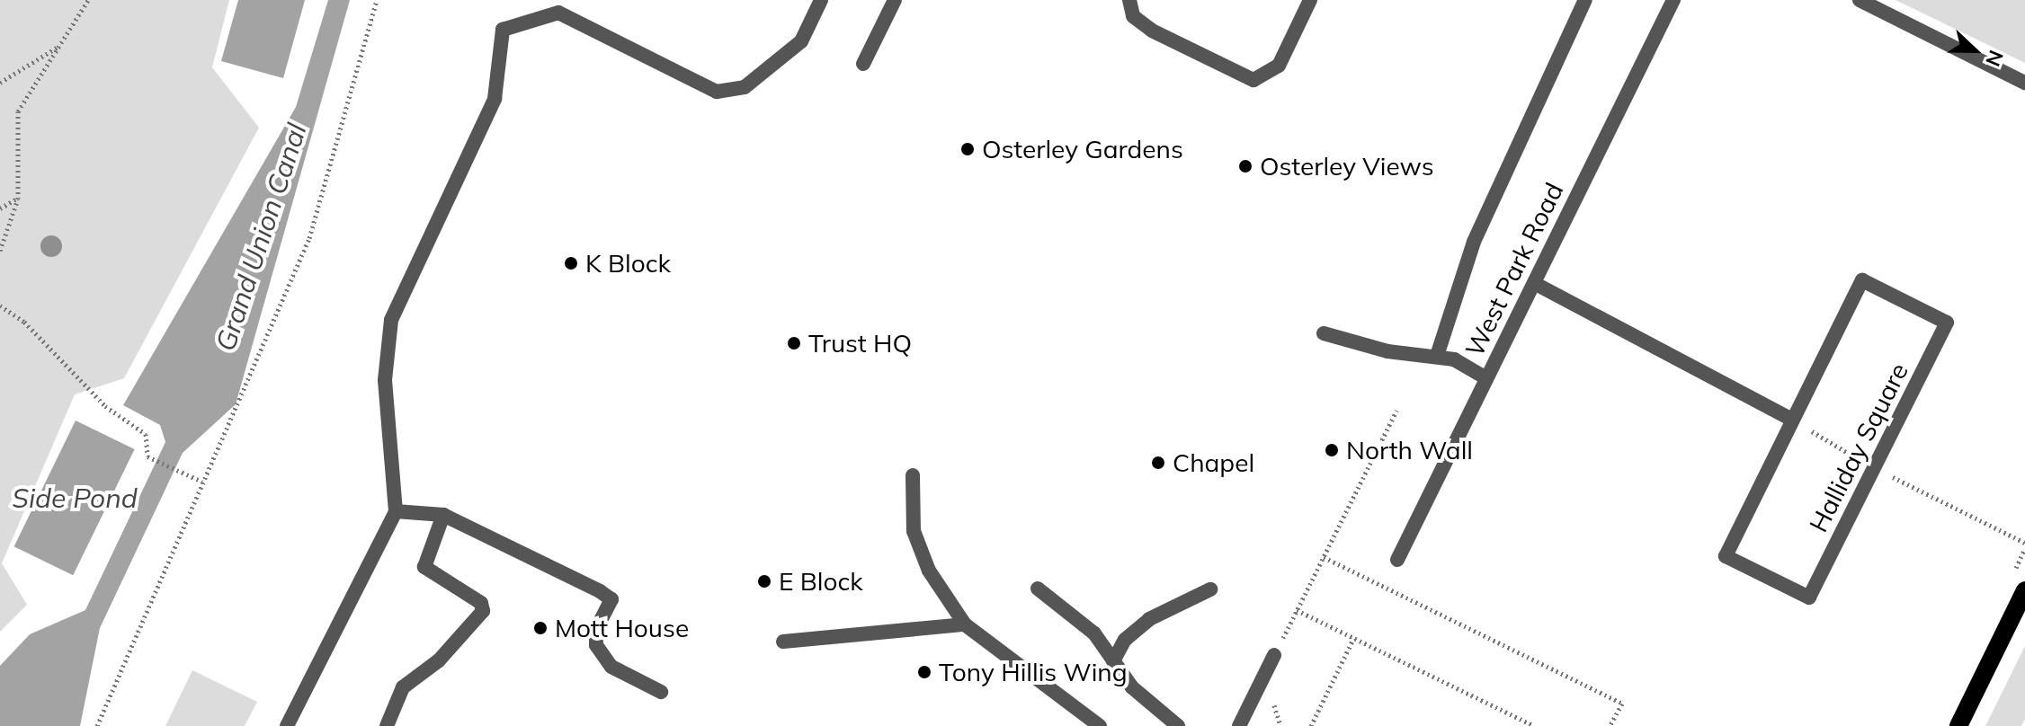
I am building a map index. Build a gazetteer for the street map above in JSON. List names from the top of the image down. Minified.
{"streets":{"street":["West Park Road","Halliday Square"]},"water":["Grand Union Canal","Side Pond"],"places":["Osterley Gardens","Osterley Views","K Block","Trust HQ","North Wall","Chapel","E Block","Mott House","Tony Hillis Wing"],"north":"right"}
